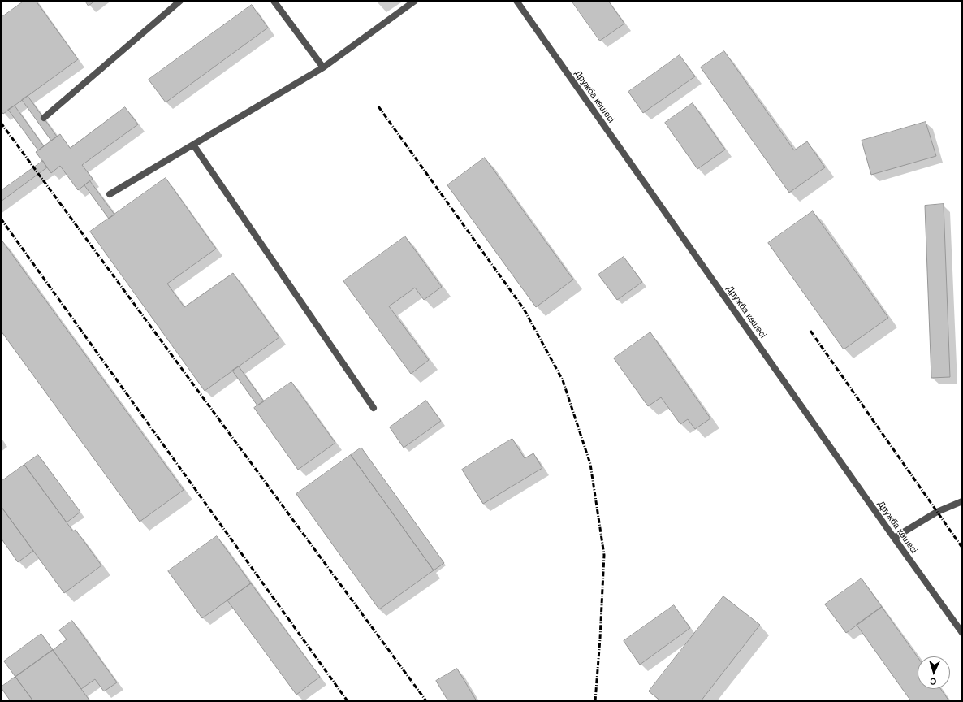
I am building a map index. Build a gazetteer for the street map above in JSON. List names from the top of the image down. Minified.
{"streets":{"street":["Дружба көшесі"]},"north":"bottom"}
